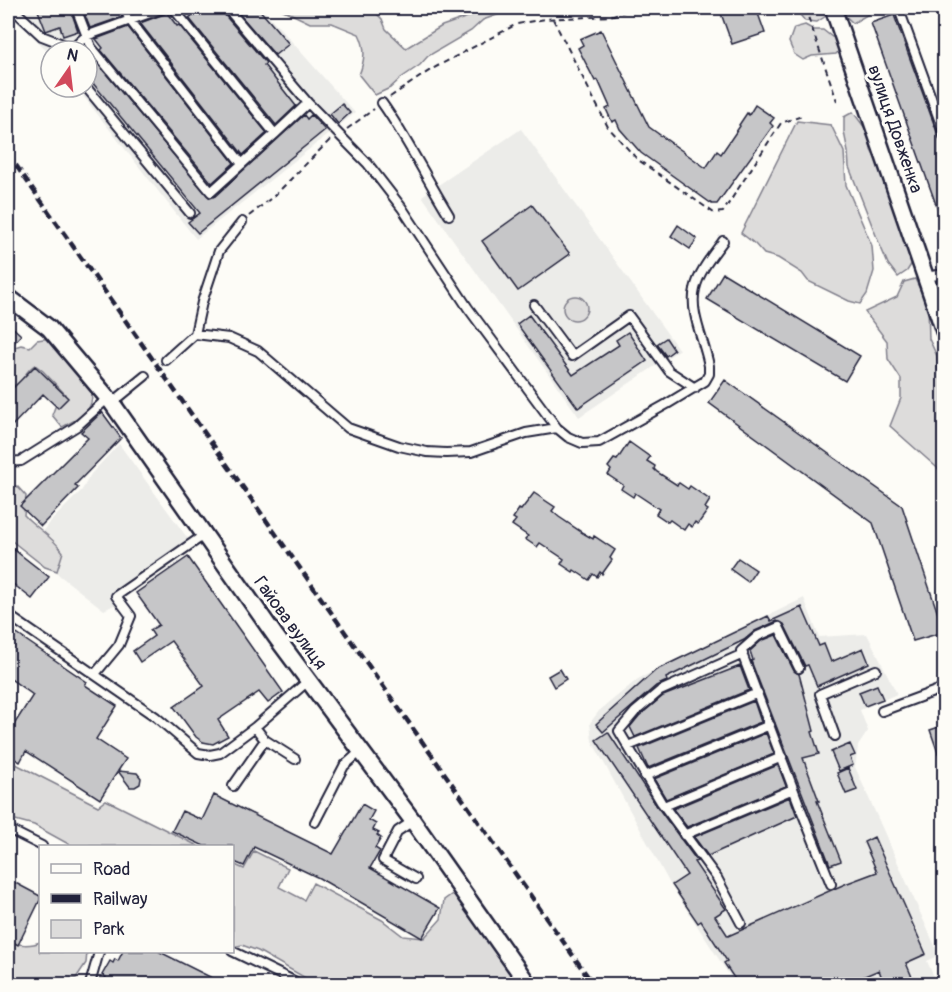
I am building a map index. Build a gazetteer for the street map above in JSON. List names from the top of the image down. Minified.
{"streets":{"street":["вулиця Довженка","Гайова вулиця"]},"legend":["Road","Railway","Park"],"north":"top"}
